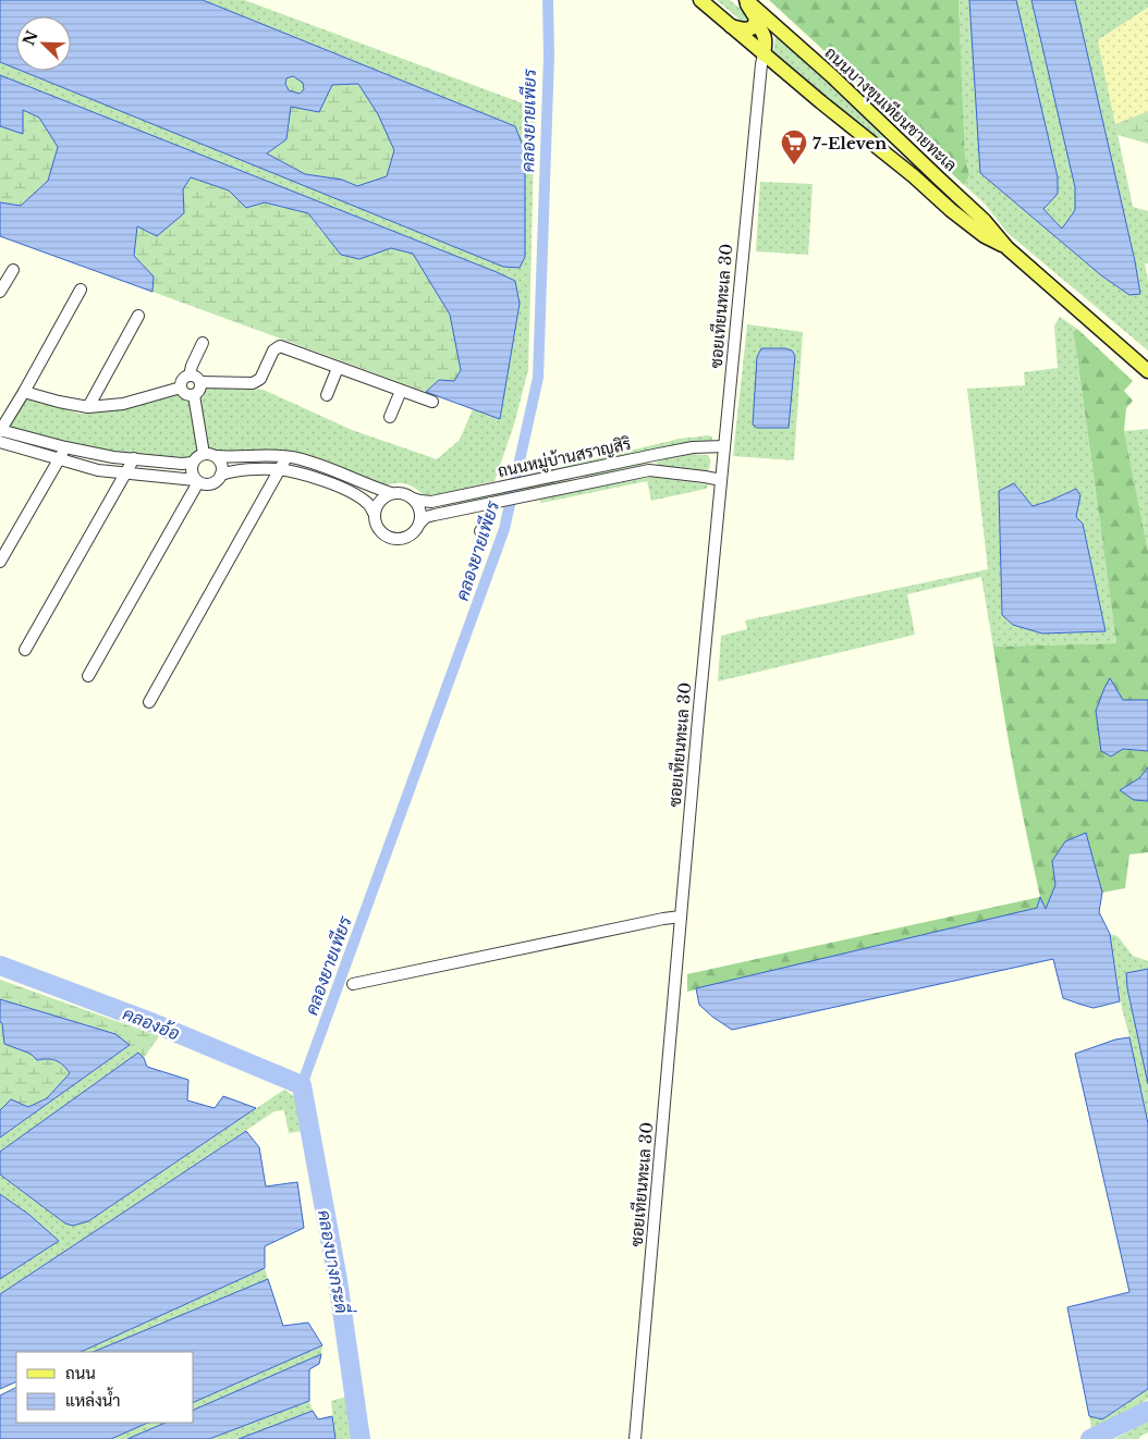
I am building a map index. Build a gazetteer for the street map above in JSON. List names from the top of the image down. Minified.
{"streets":{"main road":["ถนนบางขุนเทียนชายทะเล"],"street":["ซอยเทียนทะเล 30","ถนนหมู่บ้านสราญสิริ"]},"crossings":[["ถนนบางขุนเทียนชายทะเล","ซอยเทียนทะเล 30"],["ซอยเทียนทะเล 30","ถนนหมู่บ้านสราญสิริ"]],"water":["คลองยายเพียร","คลองอ้อ","คลองบางกระดี่"],"places":{"supermarket":["7-Eleven"]},"legend":["ถนน","แหล่งน้ำ"],"north":"top left"}
